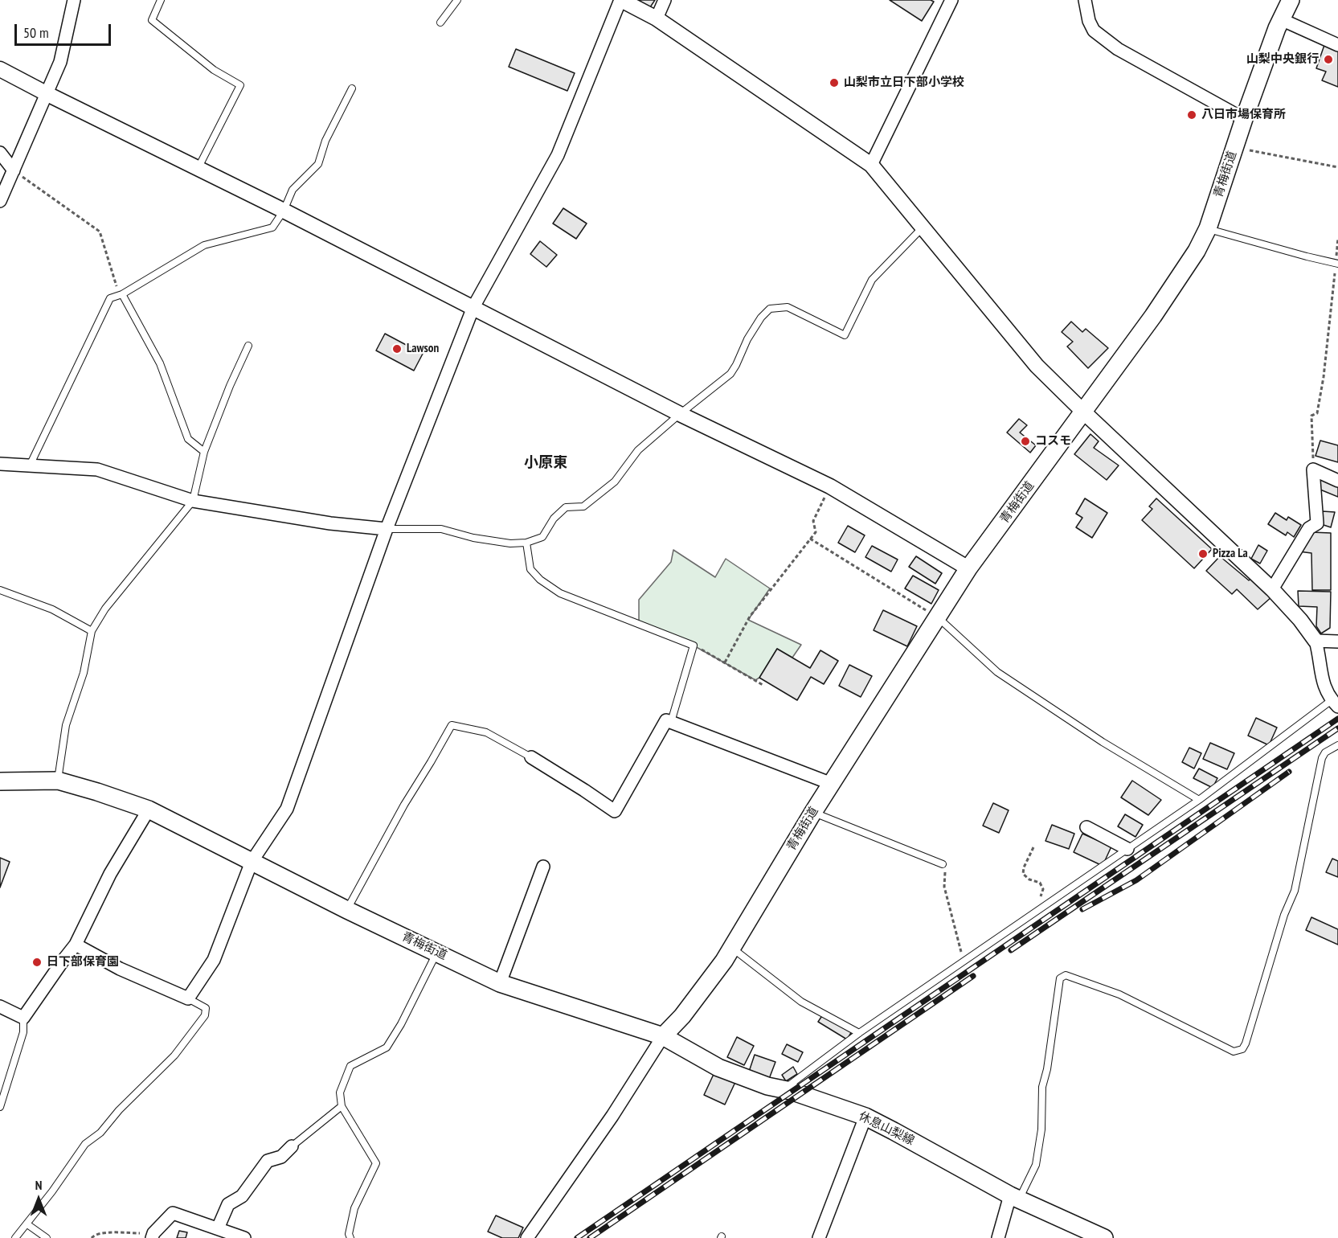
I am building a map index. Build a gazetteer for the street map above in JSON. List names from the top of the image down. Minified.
{"streets":{"main road":["青梅街道","休息山梨線"]},"crossings":[["青梅街道","休息山梨線"]],"districts":["小原東"],"places":["山梨中央銀行","山梨市立日下部小学校","八日市場保育所","Lawson","コスモ","Pizza La","日下部保育園"],"scale_bar":"50 m","north":"top"}
